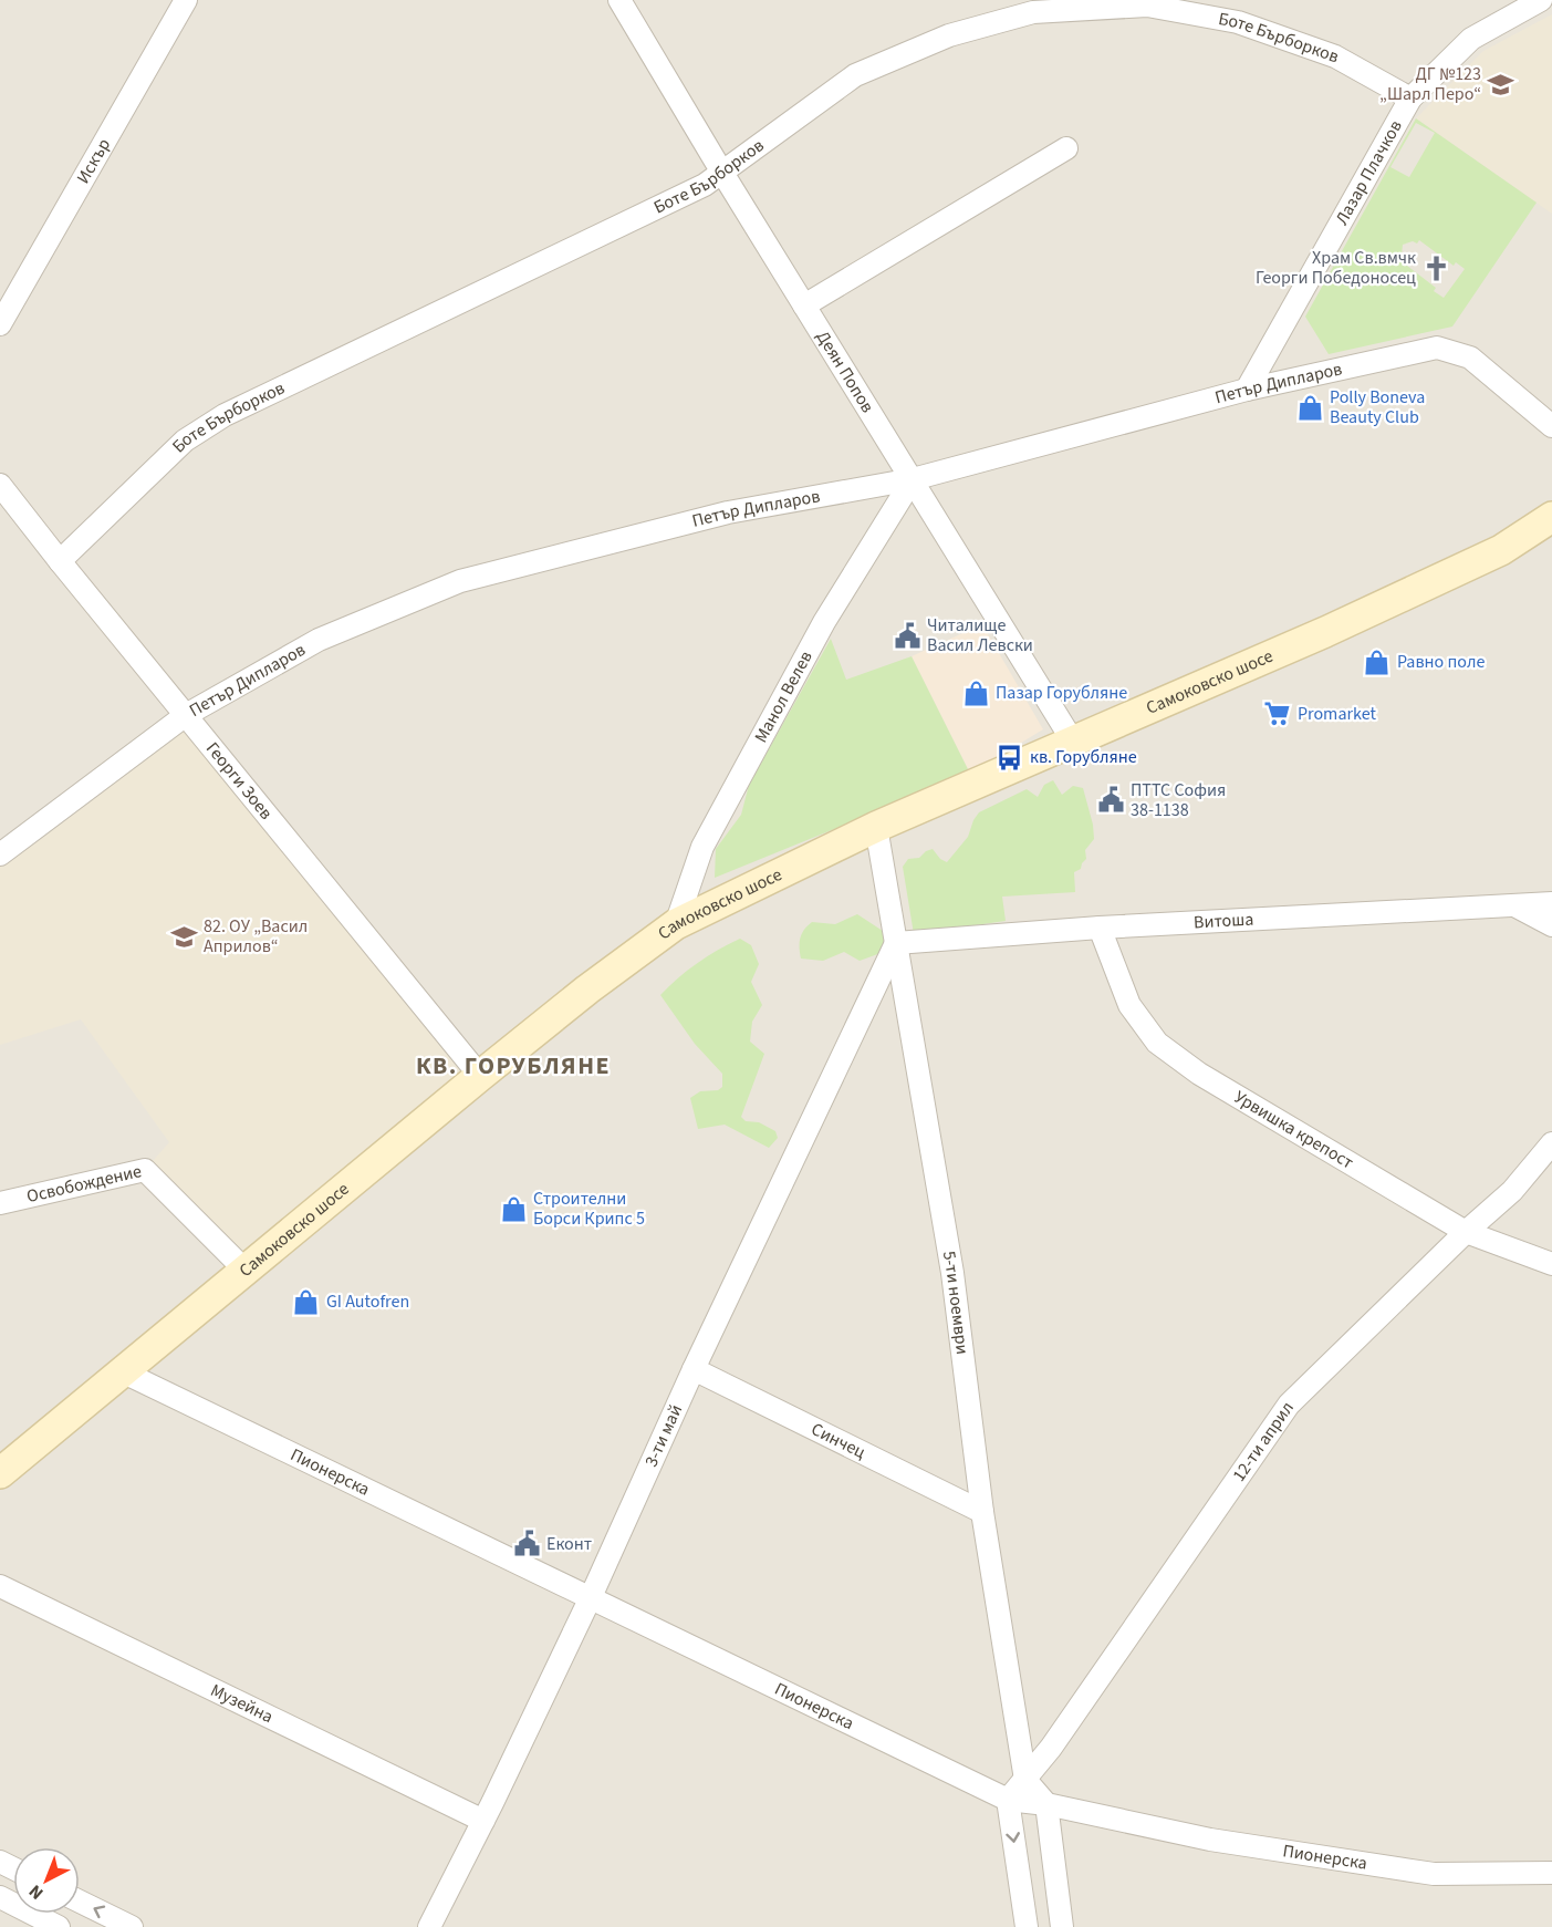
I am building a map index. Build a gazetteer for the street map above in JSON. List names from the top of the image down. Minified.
{"streets":{"main road":["Самоковско шосе"],"street":["Боте Бърборков","Искър","Лазар Плачков","Деян Попов","Петър Дипларов","Манол Велев","Георги Зоев","Витоша","Урвишка крепост","Освобождение","5-ти ноември","3-ти май","Синчец","12-ти април","Пионерска","Музейна"]},"crossings":[["Боте Бърборков","Лазар Плачков"],["Боте Бърборков","Деян Попов"],["Боте Бърборков","Георги Зоев"],["Лазар Плачков","Петър Дипларов"],["Деян Попов","Петър Дипларов"],["Деян Попов","Самоковско шосе"],["Деян Попов","Манол Велев"],["Петър Дипларов","Манол Велев"],["Петър Дипларов","Георги Зоев"],["Самоковско шосе","Манол Велев"],["Самоковско шосе","Георги Зоев"],["Самоковско шосе","Освобождение"],["Самоковско шосе","5-ти ноември"],["Самоковско шосе","Пионерска"],["Витоша","Урвишка крепост"],["Витоша","5-ти ноември"],["Витоша","3-ти май"],["Урвишка крепост","12-ти април"],["5-ти ноември","3-ти май"],["5-ти ноември","Синчец"],["5-ти ноември","12-ти април"],["3-ти май","Синчец"],["3-ти май","Пионерска"],["3-ти май","Музейна"]],"districts":["КВ. ГОРУБЛЯНЕ"],"places":{"school or university":["ДГ №123 „Шарл Перо“","82. ОУ „Васил Априлов“"],"church":["Храм Св.вмчк Георги Победоносец"],"shop":["Polly Boneva Beauty Club","Равно поле","Пазар Горубляне","Строителни Борси Крипс 5","GI Autofren"],"public building":["Читалище Васил Левски","ПТТС София 38-1138","Еконт"],"supermarket":["Promarket"],"bus stop":["кв. Горубляне"]},"north":"bottom left"}
